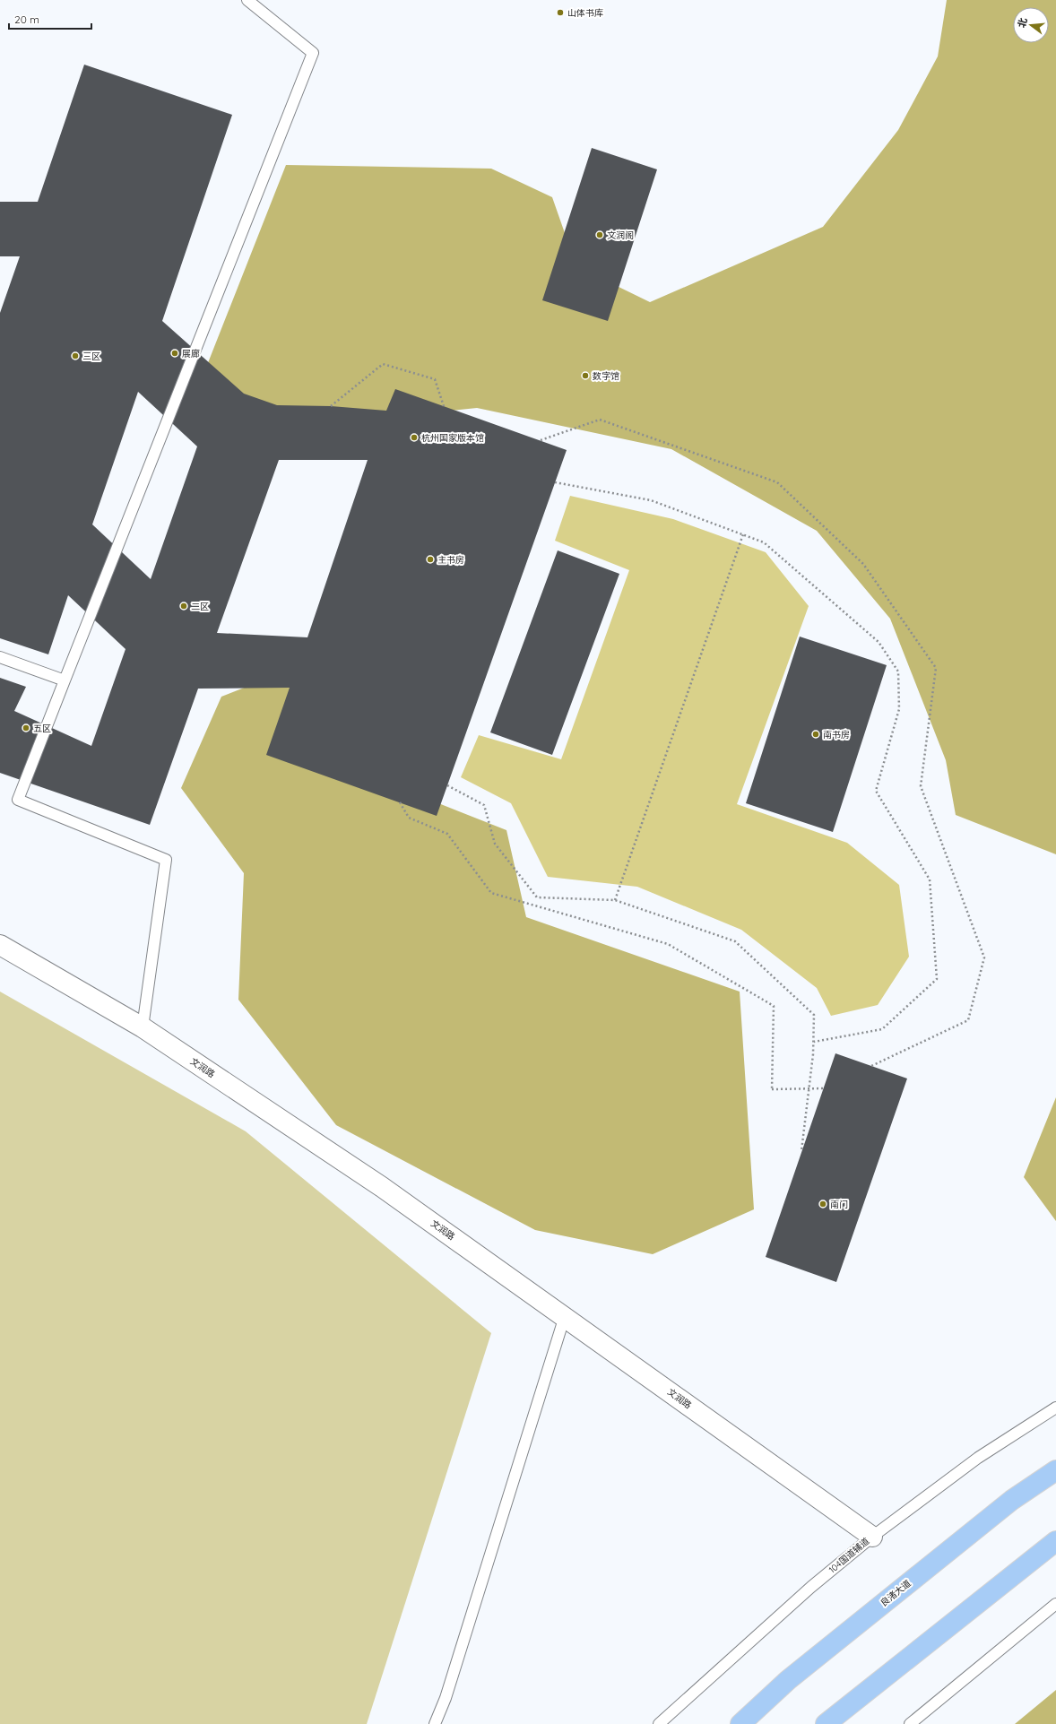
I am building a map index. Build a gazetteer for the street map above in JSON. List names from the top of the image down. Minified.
{"streets":{"highway":["良渚大道"],"street":["文润路"],"lane":["104国道辅道"]},"crossings":[["文润路","104国道辅道"]],"places":["山体书库","文润阁","展廊","三区","数字馆","杭州国家版本馆","主书房","二区","五区","南书房","南门"],"scale_bar":"20 m","north":"left"}
